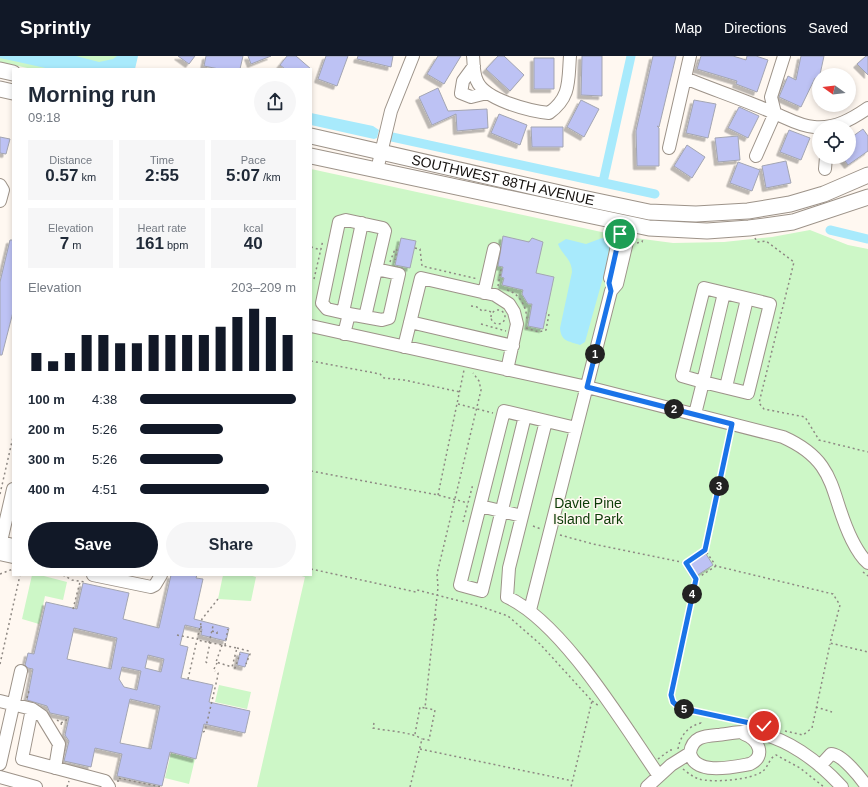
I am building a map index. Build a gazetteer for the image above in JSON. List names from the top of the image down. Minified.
{"streets":{"main road":["SOUTHWEST 88TH AVENUE"]},"parks":["Davie Pine Island Park"],"north":"left","page":{"header":"Sprintly","nav":["Map","Directions","Saved"],"heading":["Morning run","09:18"],"stats":[["Distance","0.57 km"],["Time","2:55"],["Pace","5:07 /km"],["Elevation","7 m"],["Heart rate","161 bpm"],["kcal","40"]],"chart":["Elevation","203–209 m"],"pins":["1","2","3","4","5"],"list":[{"name":"100 m","note":"4:38"},{"name":"200 m","note":"5:26"},{"name":"300 m","note":"5:26"},{"name":"400 m","note":"4:51"}],"buttons":["Save","Share"]}}
